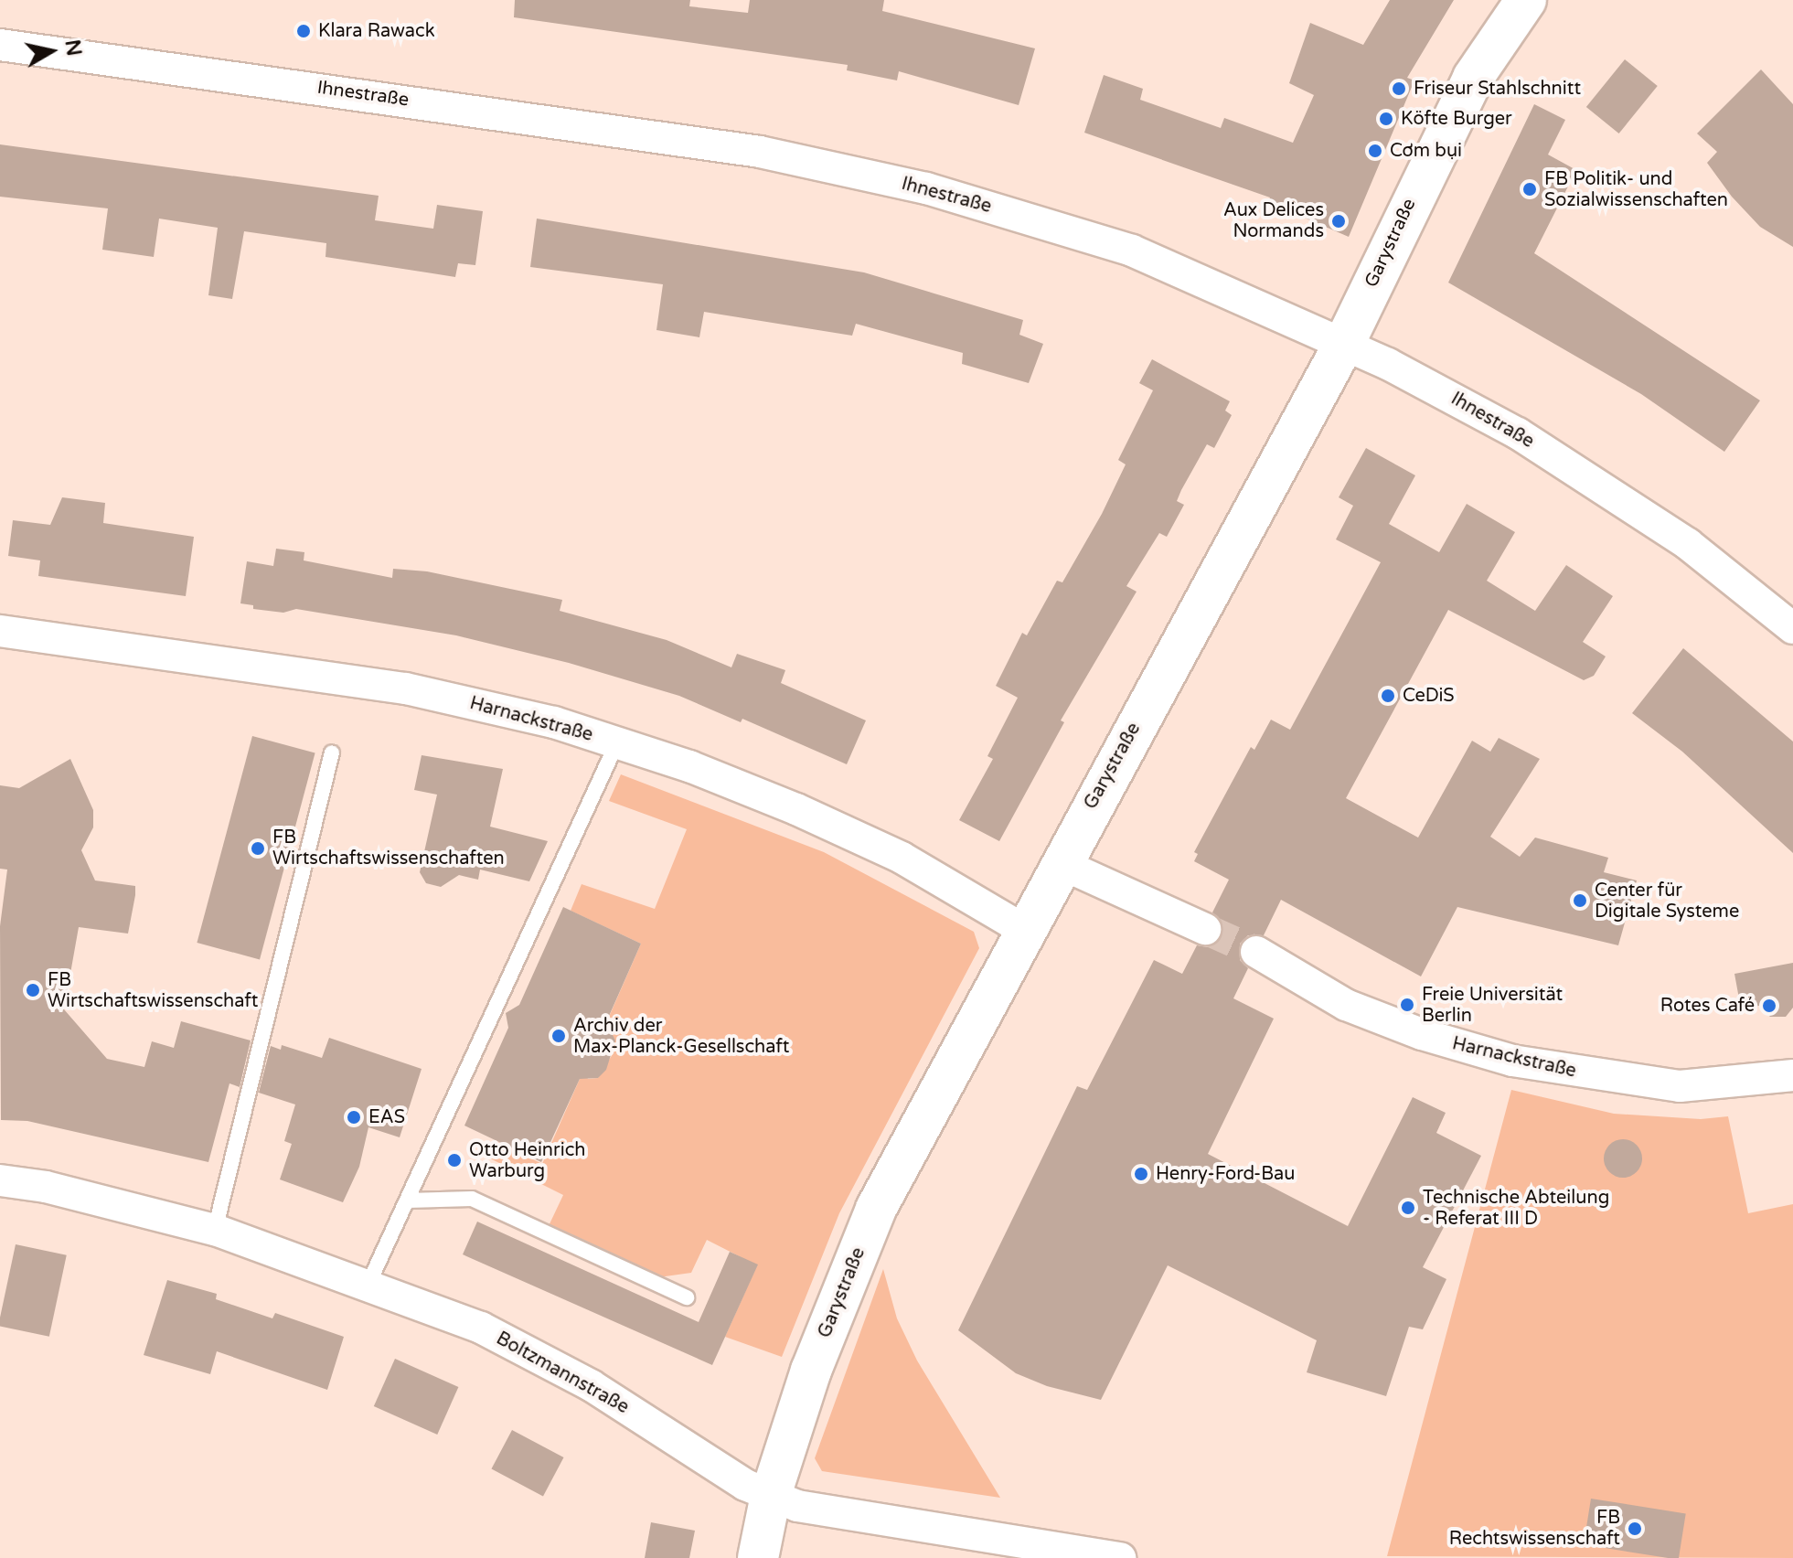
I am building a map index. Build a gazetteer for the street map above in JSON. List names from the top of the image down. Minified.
{"streets":{"street":["Ihnestraße","Garystraße","Harnackstraße","Boltzmannstraße"]},"crossings":[["Ihnestraße","Garystraße"],["Garystraße","Harnackstraße"],["Garystraße","Boltzmannstraße"]],"places":["Klara Rawack","Friseur Stahlschnitt","Köfte Burger","Cơm bụi","FB Politik- und Sozialwissenschaften","Aux Delices Normands","CeDiS","FB Wirtschaftswissenschaften","Center für Digitale Systeme","FB Wirtschaftswissenschaft","Freie Universität Berlin","Rotes Café","Archiv der Max-Planck-Gesellschaft","EAS","Otto Heinrich Warburg","Henry-Ford-Bau","Technische Abteilung - Referat III D","FB Rechtswissenschaft"],"north":"right"}
